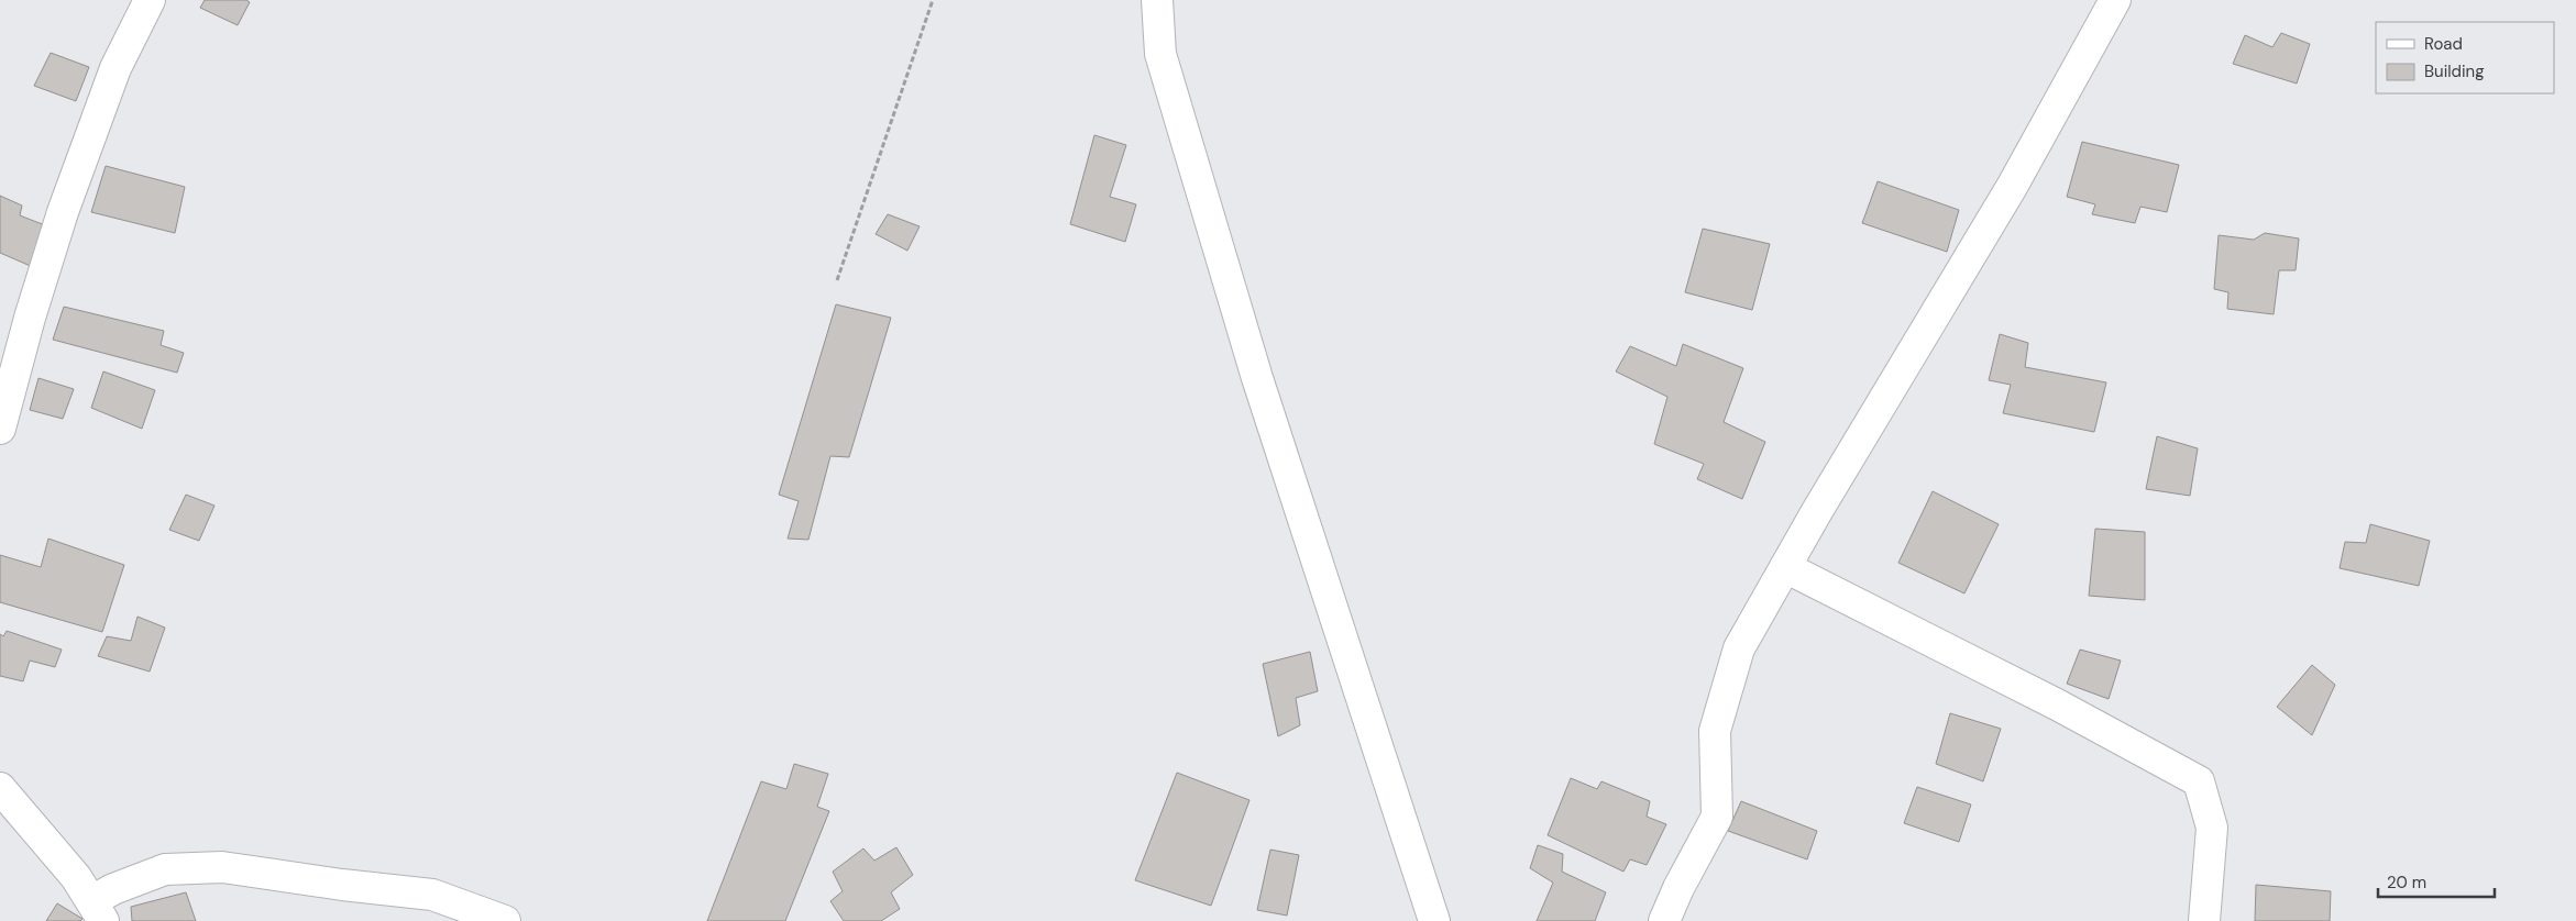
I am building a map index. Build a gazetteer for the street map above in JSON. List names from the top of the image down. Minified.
{"legend":["Road","Building"],"scale_bar":"20 m"}
